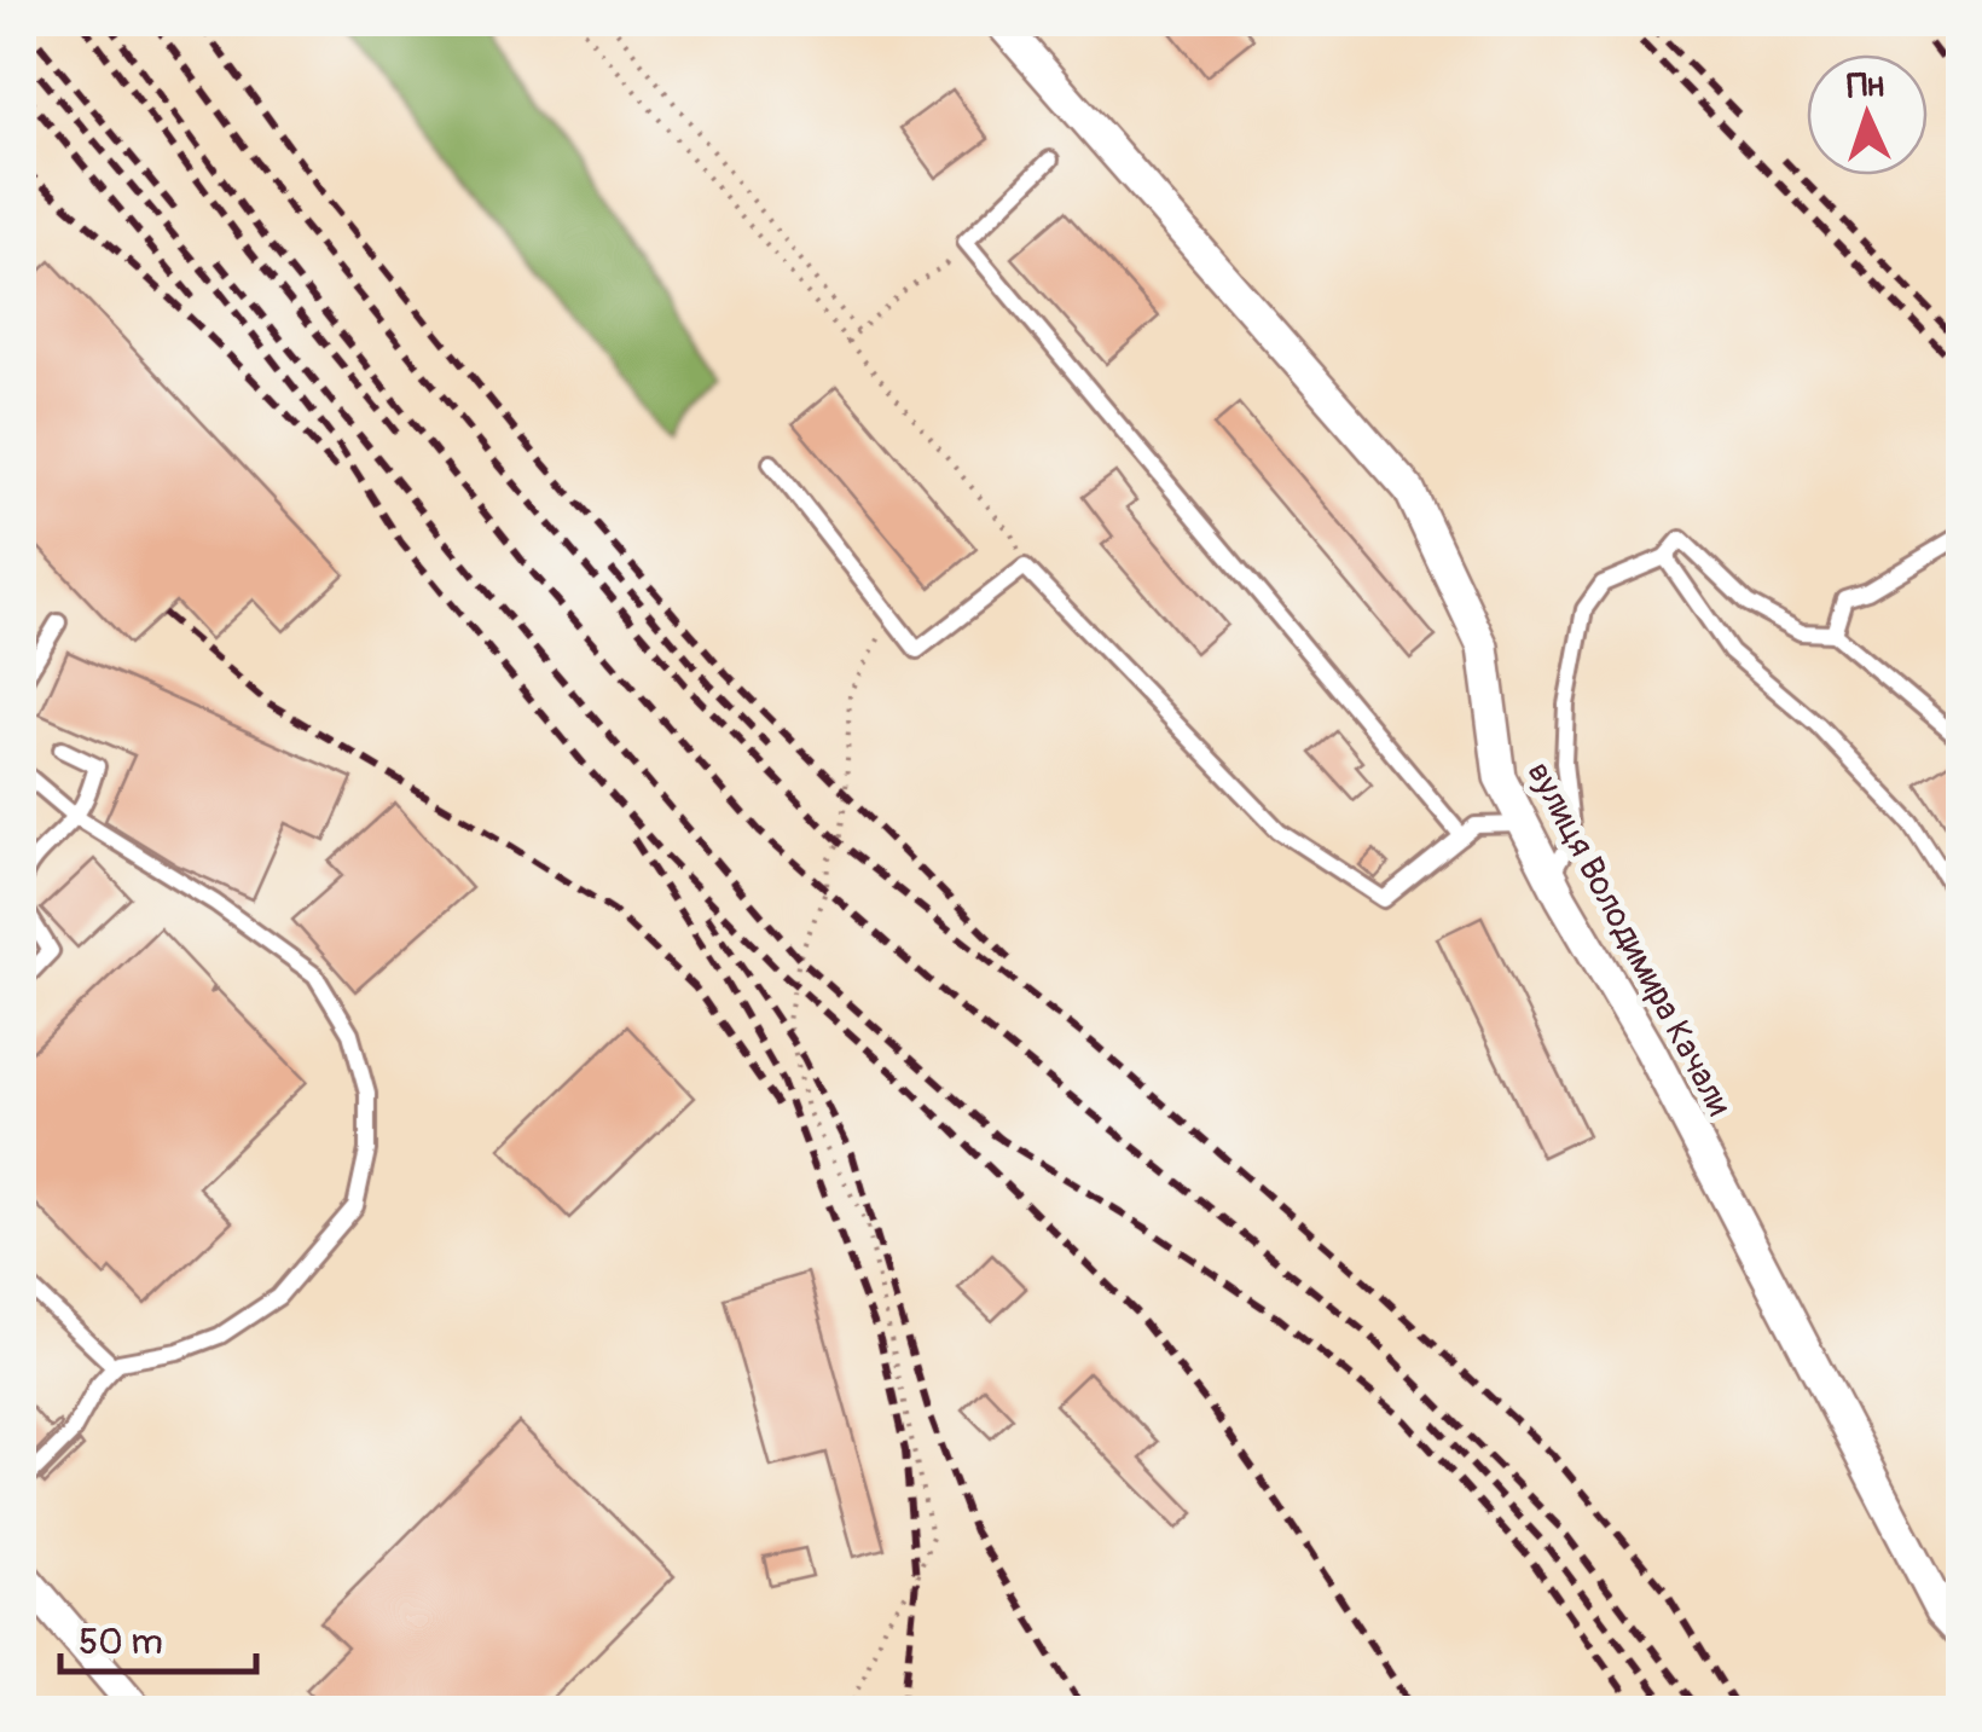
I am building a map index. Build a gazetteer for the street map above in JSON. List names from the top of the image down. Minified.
{"streets":{"street":["вулиця Володимира Качали"]},"scale_bar":"50 m","north":"top"}
